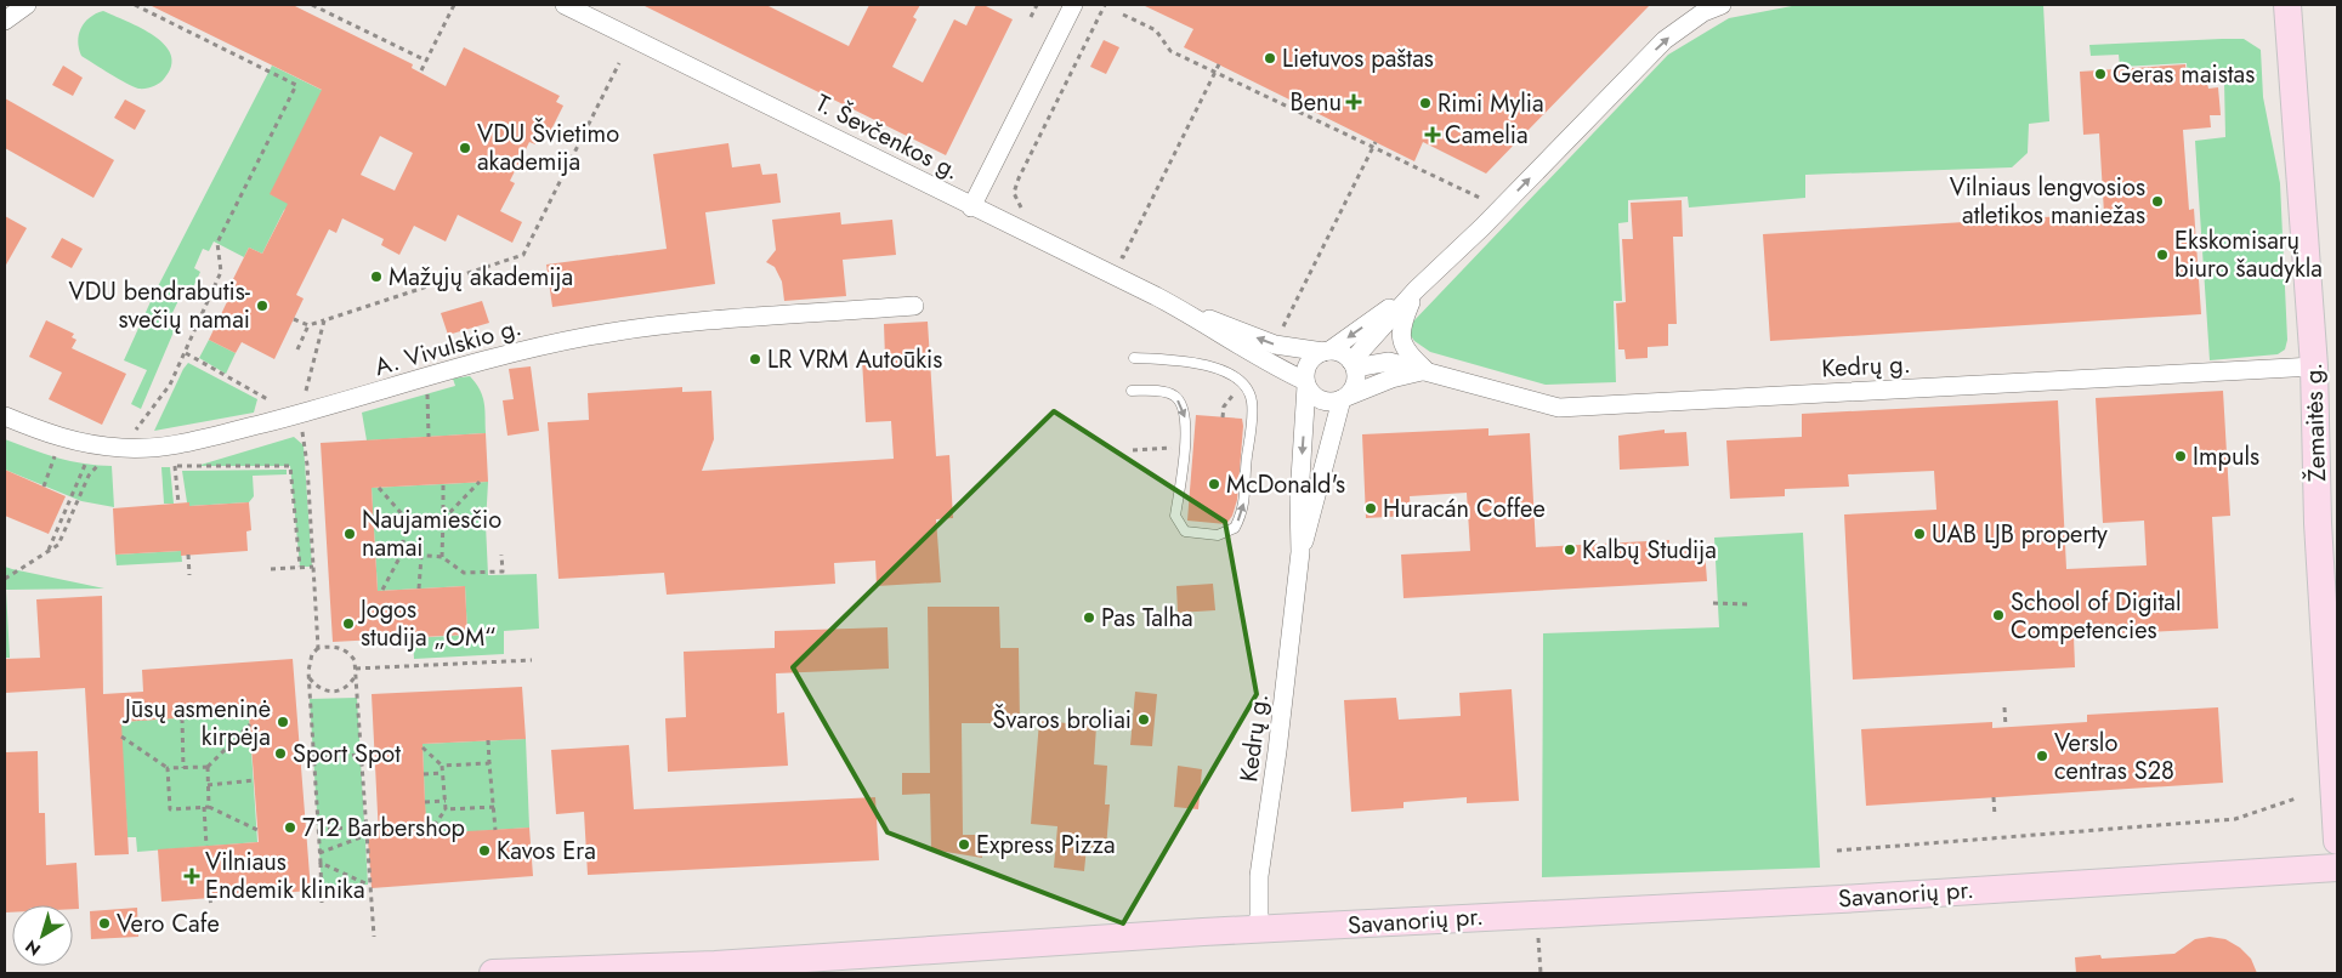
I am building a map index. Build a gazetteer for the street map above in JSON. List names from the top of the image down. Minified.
{"streets":{"main road":["Žemaitės g.","Savanorių pr."],"street":["T. Ševčenkos g.","A. Vivulskio g.","Kedrų g."]},"crossings":[["T. Ševčenkos g.","Kedrų g."],["Kedrų g.","Žemaitės g."],["Kedrų g.","Savanorių pr."]],"places":{"other":["Lietuvos paštas","Geras maistas","Rimi Mylia","VDU Švietimo akademija","Vilniaus lengvosios atletikos maniežas","Ekskomisarų biuro šaudykla","Mažųjų akademija","VDU bendrabutis- svečių namai","LR VRM Autoūkis","Impuls","McDonald's","Huracán Coffee","Naujamiesčio namai","UAB LJB property","Kalbų Studija","School of Digital Competencies","Pas Talha","Jogos studija „OM“","Švaros broliai","Jūsų asmeninė kirpėja","Sport Spot","Verslo centras S28","712 Barbershop","Express Pizza","Kavos Era","Vero Cafe"],"health":["Benu","Camelia","Vilniaus Endemik klinika"]},"north":"bottom left"}
